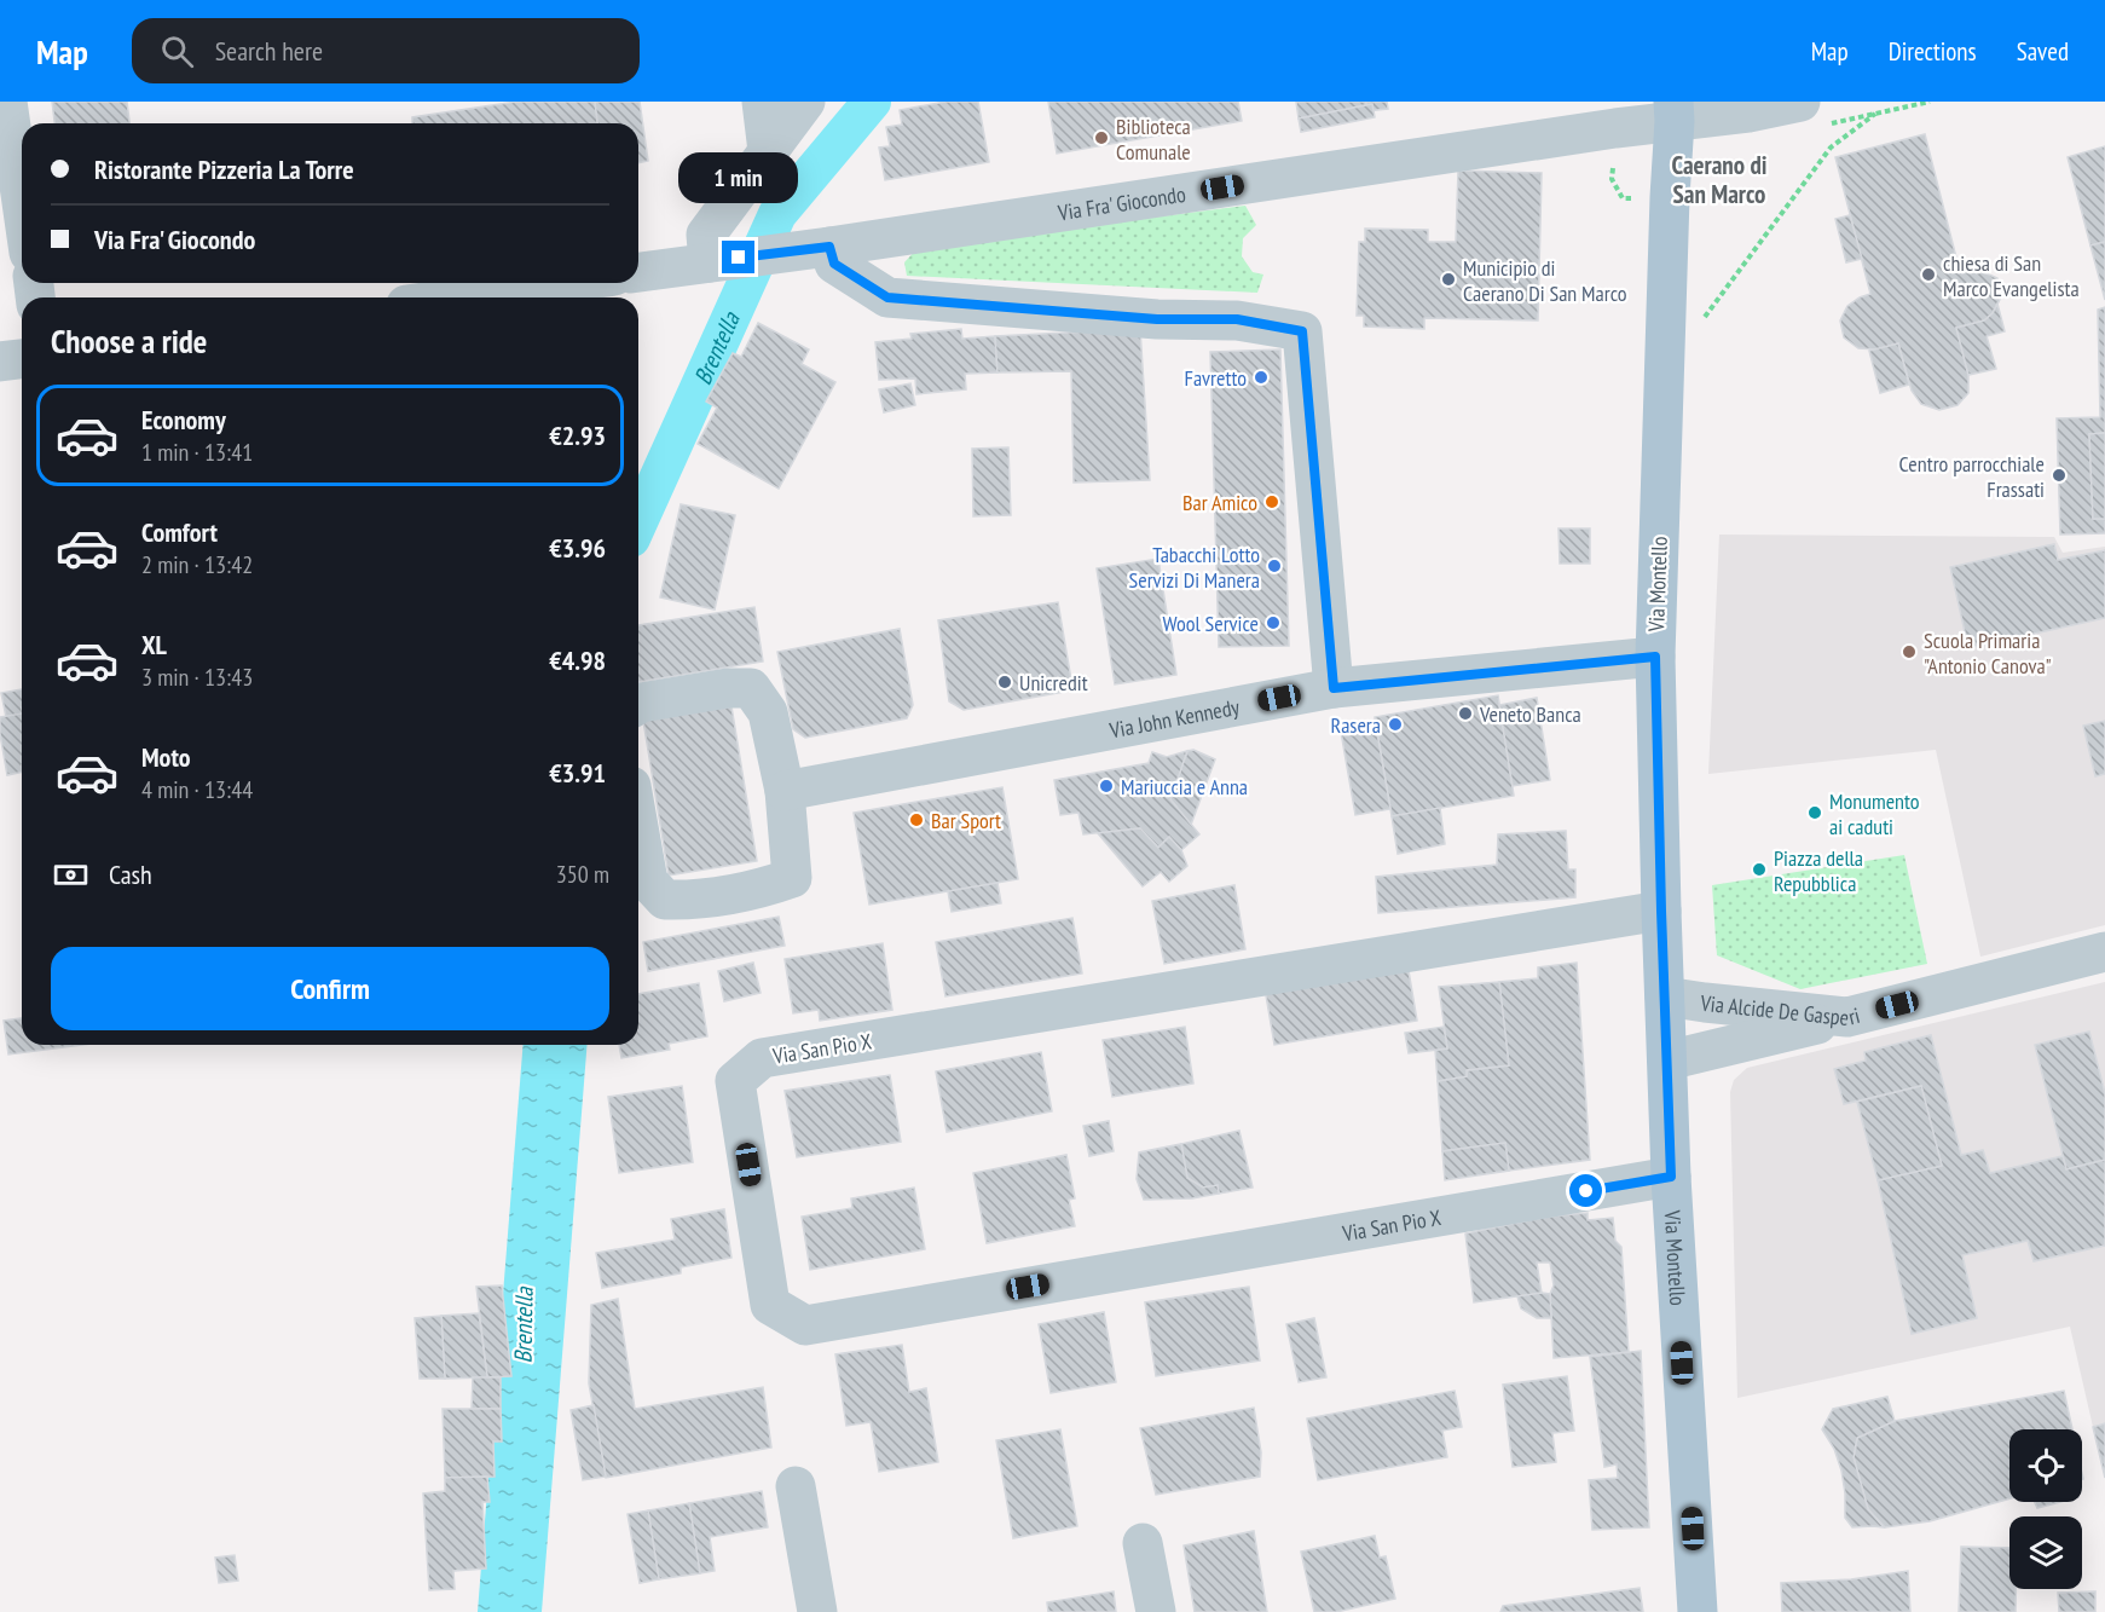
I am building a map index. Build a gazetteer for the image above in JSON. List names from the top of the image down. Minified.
{"streets":{"main road":["Via Montello"],"street":["Via Fra' Giocondo","Via John Kennedy","Via Alcide De Gasperi","Via San Pio X"]},"crossings":[["Via Fra' Giocondo","Via Montello"],["Via Montello","Via John Kennedy"],["Via Montello","Via Alcide De Gasperi"],["Via Montello","Via San Pio X"]],"districts":["Caerano di San Marco"],"water":["Brentella"],"places":["Biblioteca Comunale","chiesa di San Marco Evangelista","Municipio di Caerano Di San Marco","Favretto","Centro parrocchiale Frassati","Bar Amico","Tabacchi Lotto Servizi Di Manera","Wool Service","Scuola Primaria \"Antonio Canova\"","Unicredit","Veneto Banca","Rasera","Mariuccia e Anna","Monumento ai caduti","Bar Sport","Piazza della Repubblica"],"page":{"header":"Map","search":"Search here","nav":["Map","Directions","Saved"],"banner":["Ristorante Pizzeria La Torre","Via Fra' Giocondo"],"bubble":"1 min","heading":"Choose a ride","list":[{"name":"Economy","note":"1 min · 13:41","value":"€2.93"},{"name":"Comfort","note":"2 min · 13:42","value":"€3.96"},{"name":"XL","note":"3 min · 13:43","value":"€4.98"},{"name":"Moto","note":"4 min · 13:44","value":"€3.91"}],"pay":["Cash","350 m"],"buttons":"Confirm"}}
